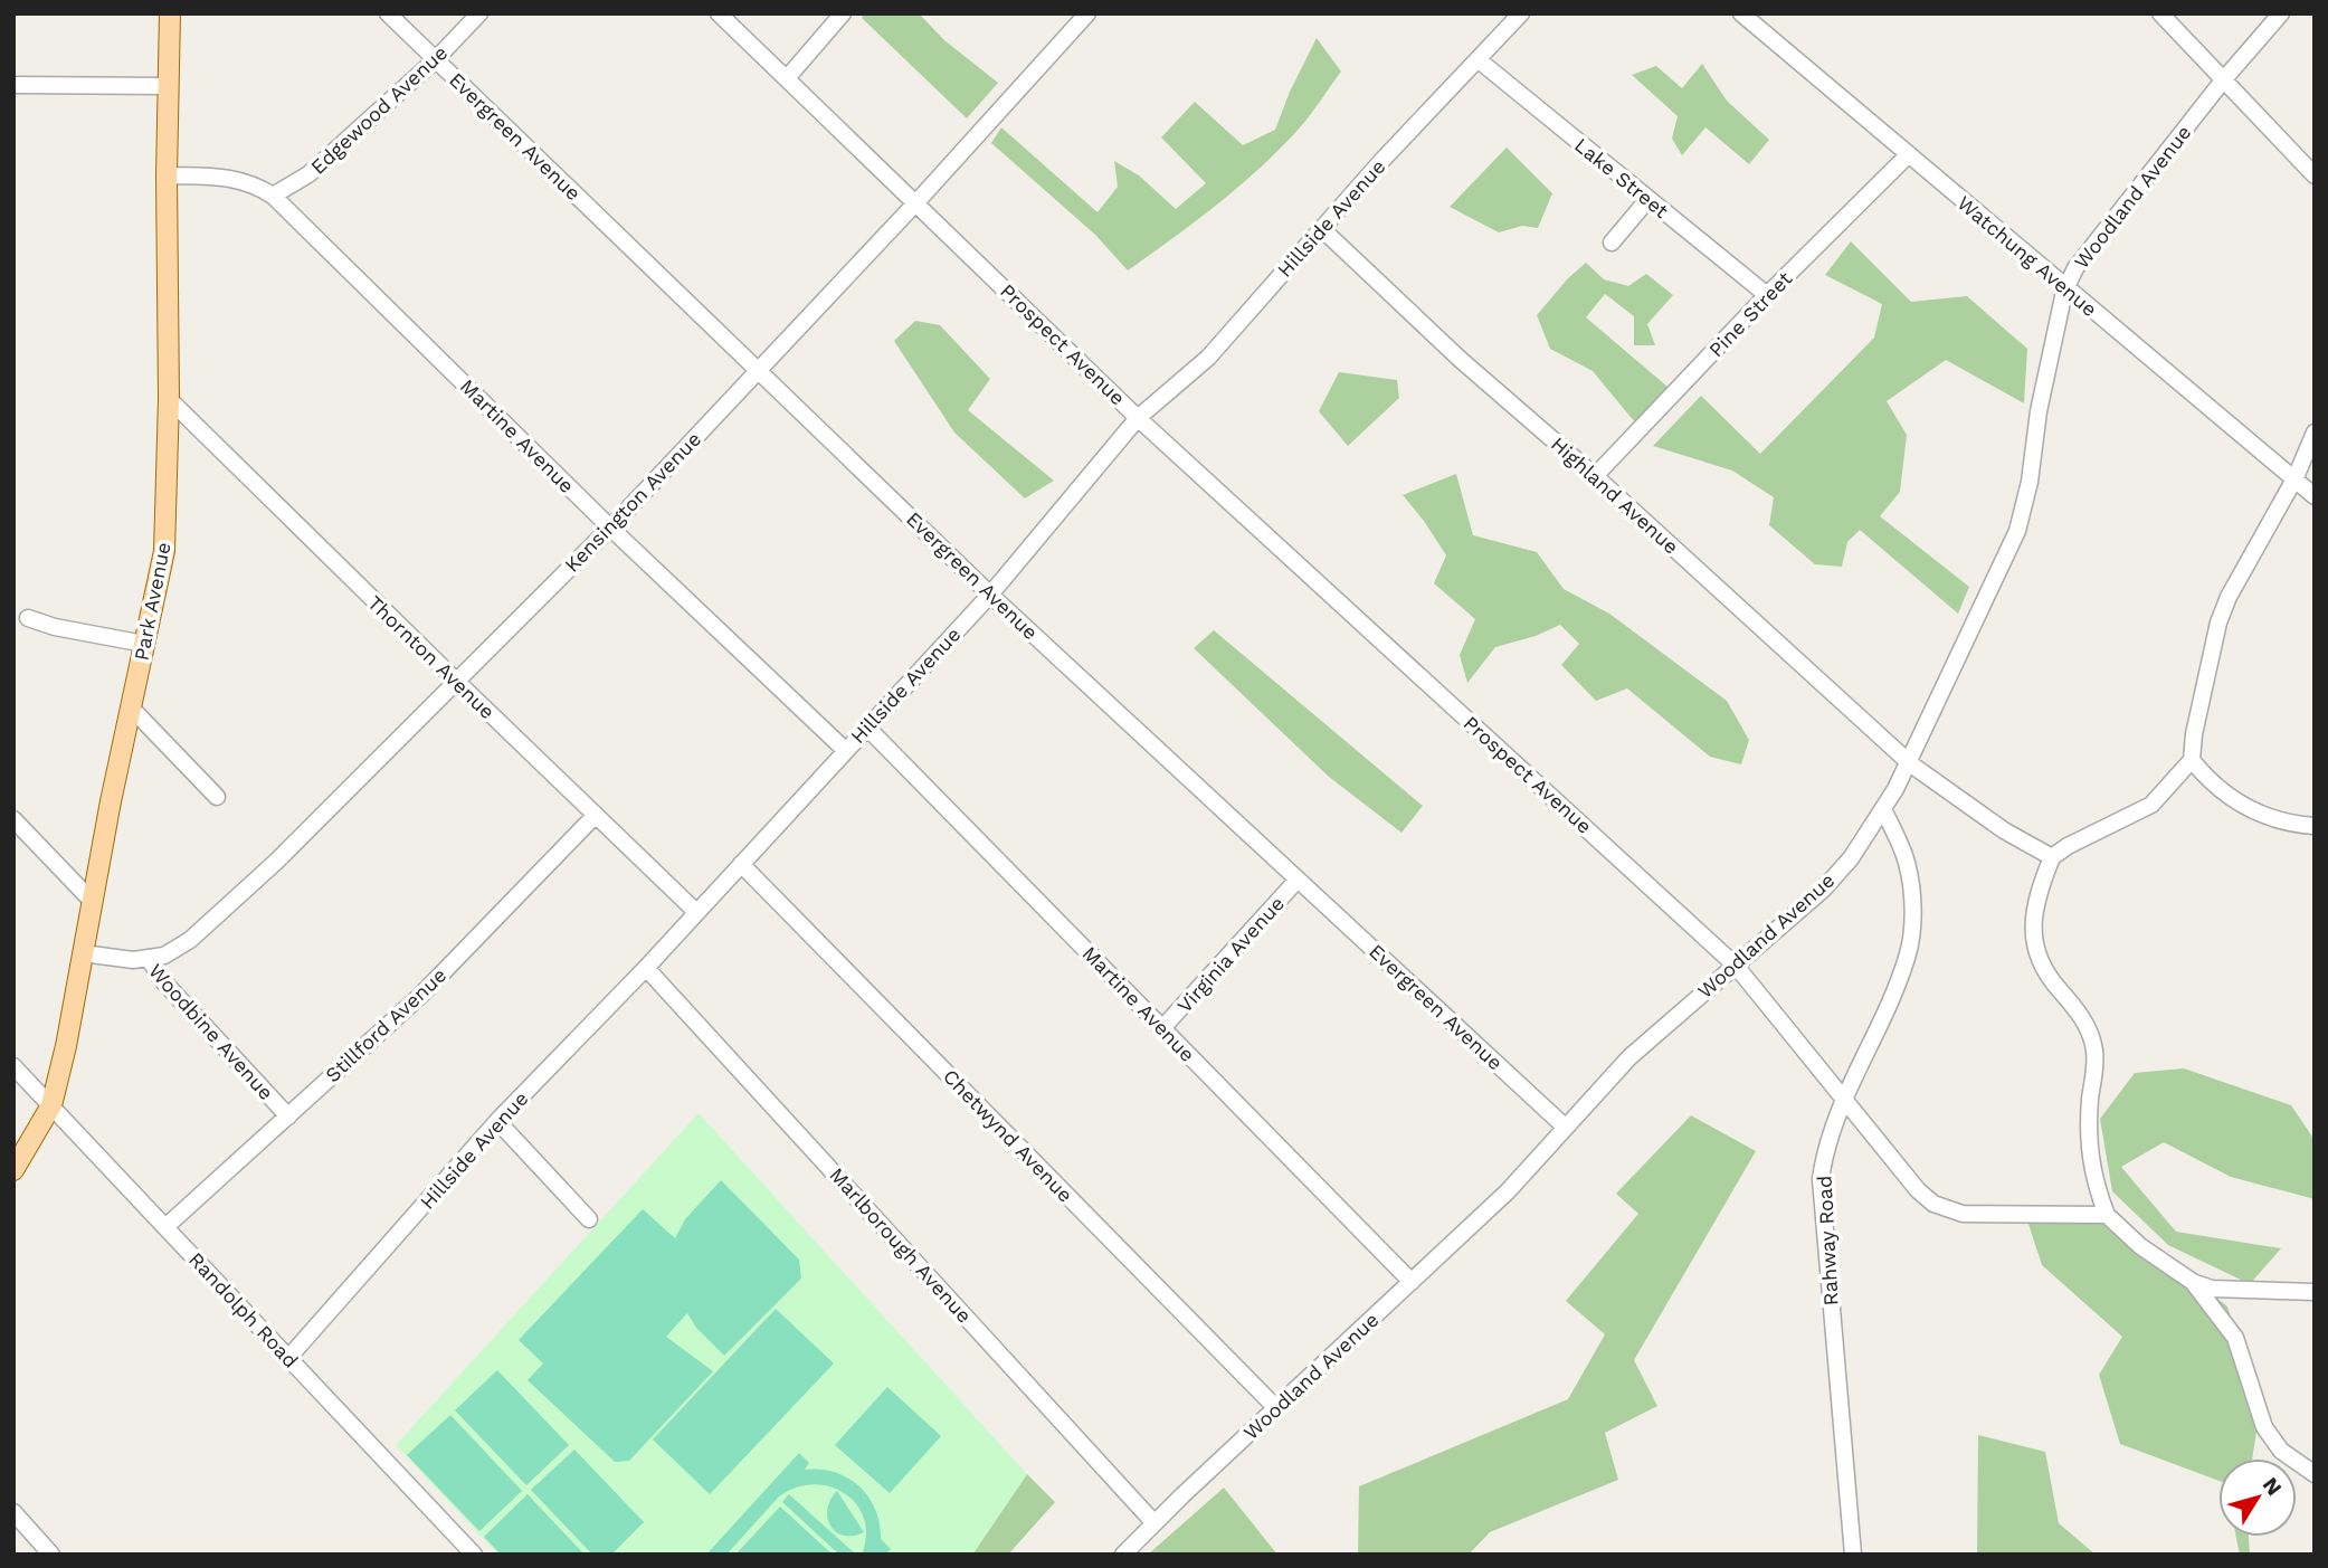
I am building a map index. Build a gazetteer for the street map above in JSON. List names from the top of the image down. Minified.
{"streets":{"main road":["Park Avenue"],"street":["Edgewood Avenue","Evergreen Avenue","Lake Street","Woodland Avenue","Hillside Avenue","Watchung Avenue","Pine Street","Prospect Avenue","Martine Avenue","Highland Avenue","Kensington Avenue","Thornton Avenue","Virginia Avenue","Stillford Avenue","Woodbine Avenue","Chetwynd Avenue","Rahway Road","Marlborough Avenue","Randolph Road"]},"crossings":[["Edgewood Avenue","Evergreen Avenue"],["Edgewood Avenue","Martine Avenue"],["Evergreen Avenue","Woodland Avenue"],["Evergreen Avenue","Hillside Avenue"],["Evergreen Avenue","Kensington Avenue"],["Evergreen Avenue","Virginia Avenue"],["Lake Street","Hillside Avenue"],["Lake Street","Pine Street"],["Woodland Avenue","Watchung Avenue"],["Woodland Avenue","Prospect Avenue"],["Woodland Avenue","Martine Avenue"],["Woodland Avenue","Highland Avenue"],["Woodland Avenue","Chetwynd Avenue"],["Woodland Avenue","Rahway Road"],["Woodland Avenue","Marlborough Avenue"],["Hillside Avenue","Prospect Avenue"],["Hillside Avenue","Martine Avenue"],["Hillside Avenue","Highland Avenue"],["Hillside Avenue","Thornton Avenue"],["Hillside Avenue","Chetwynd Avenue"],["Hillside Avenue","Marlborough Avenue"],["Hillside Avenue","Randolph Road"],["Watchung Avenue","Pine Street"],["Pine Street","Highland Avenue"],["Prospect Avenue","Kensington Avenue"],["Prospect Avenue","Rahway Road"],["Martine Avenue","Kensington Avenue"],["Martine Avenue","Park Avenue"],["Martine Avenue","Virginia Avenue"],["Kensington Avenue","Thornton Avenue"],["Kensington Avenue","Woodbine Avenue"],["Park Avenue","Thornton Avenue"],["Park Avenue","Woodbine Avenue"],["Park Avenue","Randolph Road"],["Thornton Avenue","Stillford Avenue"],["Stillford Avenue","Woodbine Avenue"],["Stillford Avenue","Randolph Road"]],"north":"top right"}
